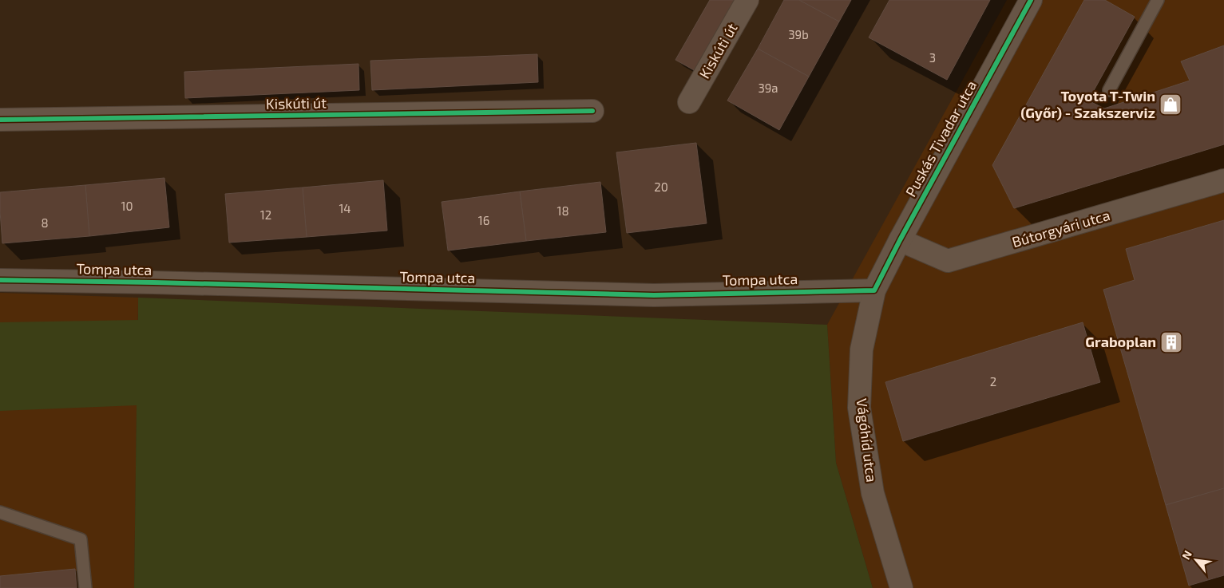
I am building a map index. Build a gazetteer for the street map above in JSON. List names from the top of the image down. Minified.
{"streets":{"street":["Kiskúti út","Puskás Tivadar utca","Bútorgyári utca","Tompa utca","Vágóhíd utca"]},"crossings":[["Puskás Tivadar utca","Bútorgyári utca"],["Puskás Tivadar utca","Tompa utca"],["Puskás Tivadar utca","Vágóhíd utca"],["Tompa utca","Vágóhíd utca"]],"places":{"shop":["Toyota T-Twin (Győr) - Szakszerviz"],"building":["Graboplan"]},"house_numbers":["39b","3","39a","20","10","14","18","12","16","8","2"],"north":"top left"}
